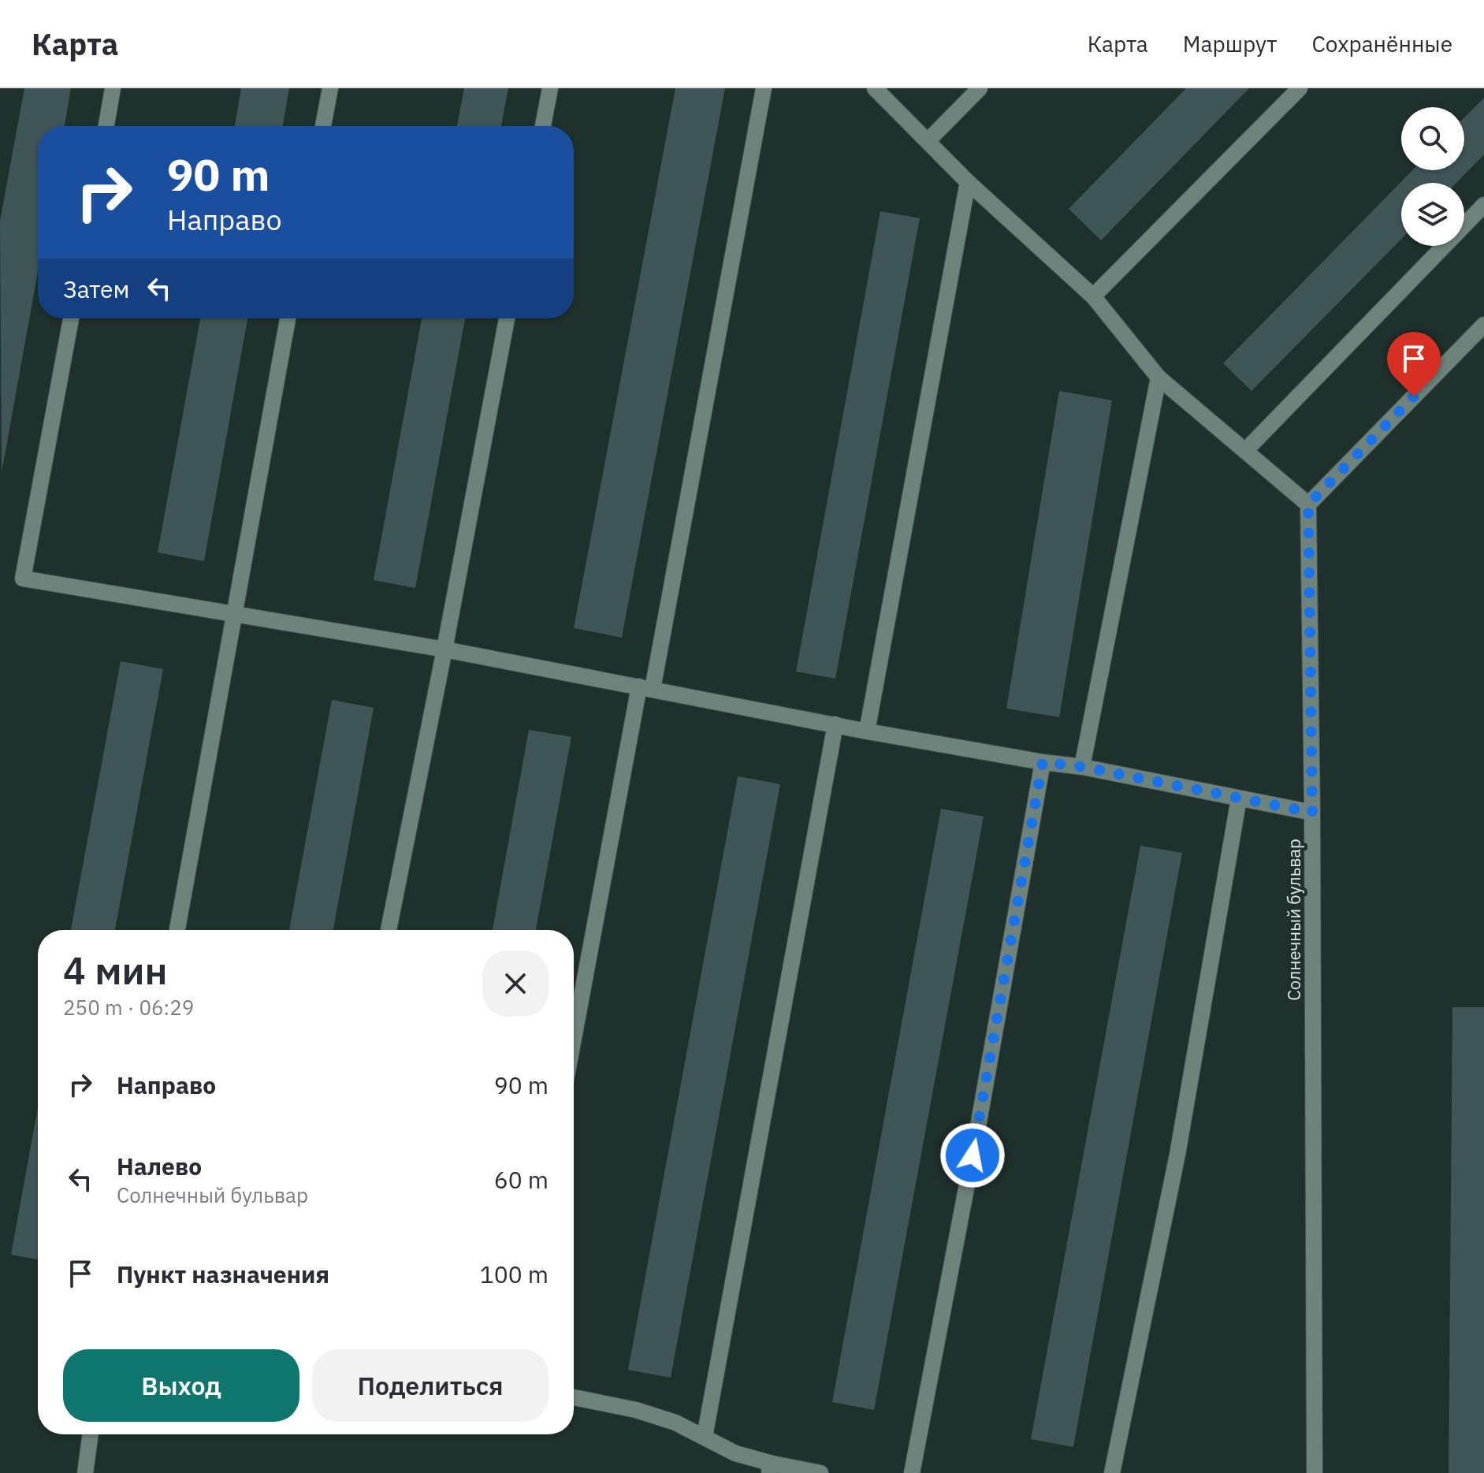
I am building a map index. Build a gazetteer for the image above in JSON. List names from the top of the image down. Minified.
{"streets":{"street":["Солнечный бульвар"]},"page":{"header":"Карта","nav":["Карта","Маршрут","Сохранённые"],"turn":["90 m","Направо"],"then":"Затем","heading":["4 мин","250 m · 06:29"],"list":[{"name":"Направо","value":"90 m"},{"name":"Налево","note":"Солнечный бульвар","value":"60 m"},{"name":"Пункт назначения","value":"100 m"}],"buttons":["Выход","Поделиться"]}}
